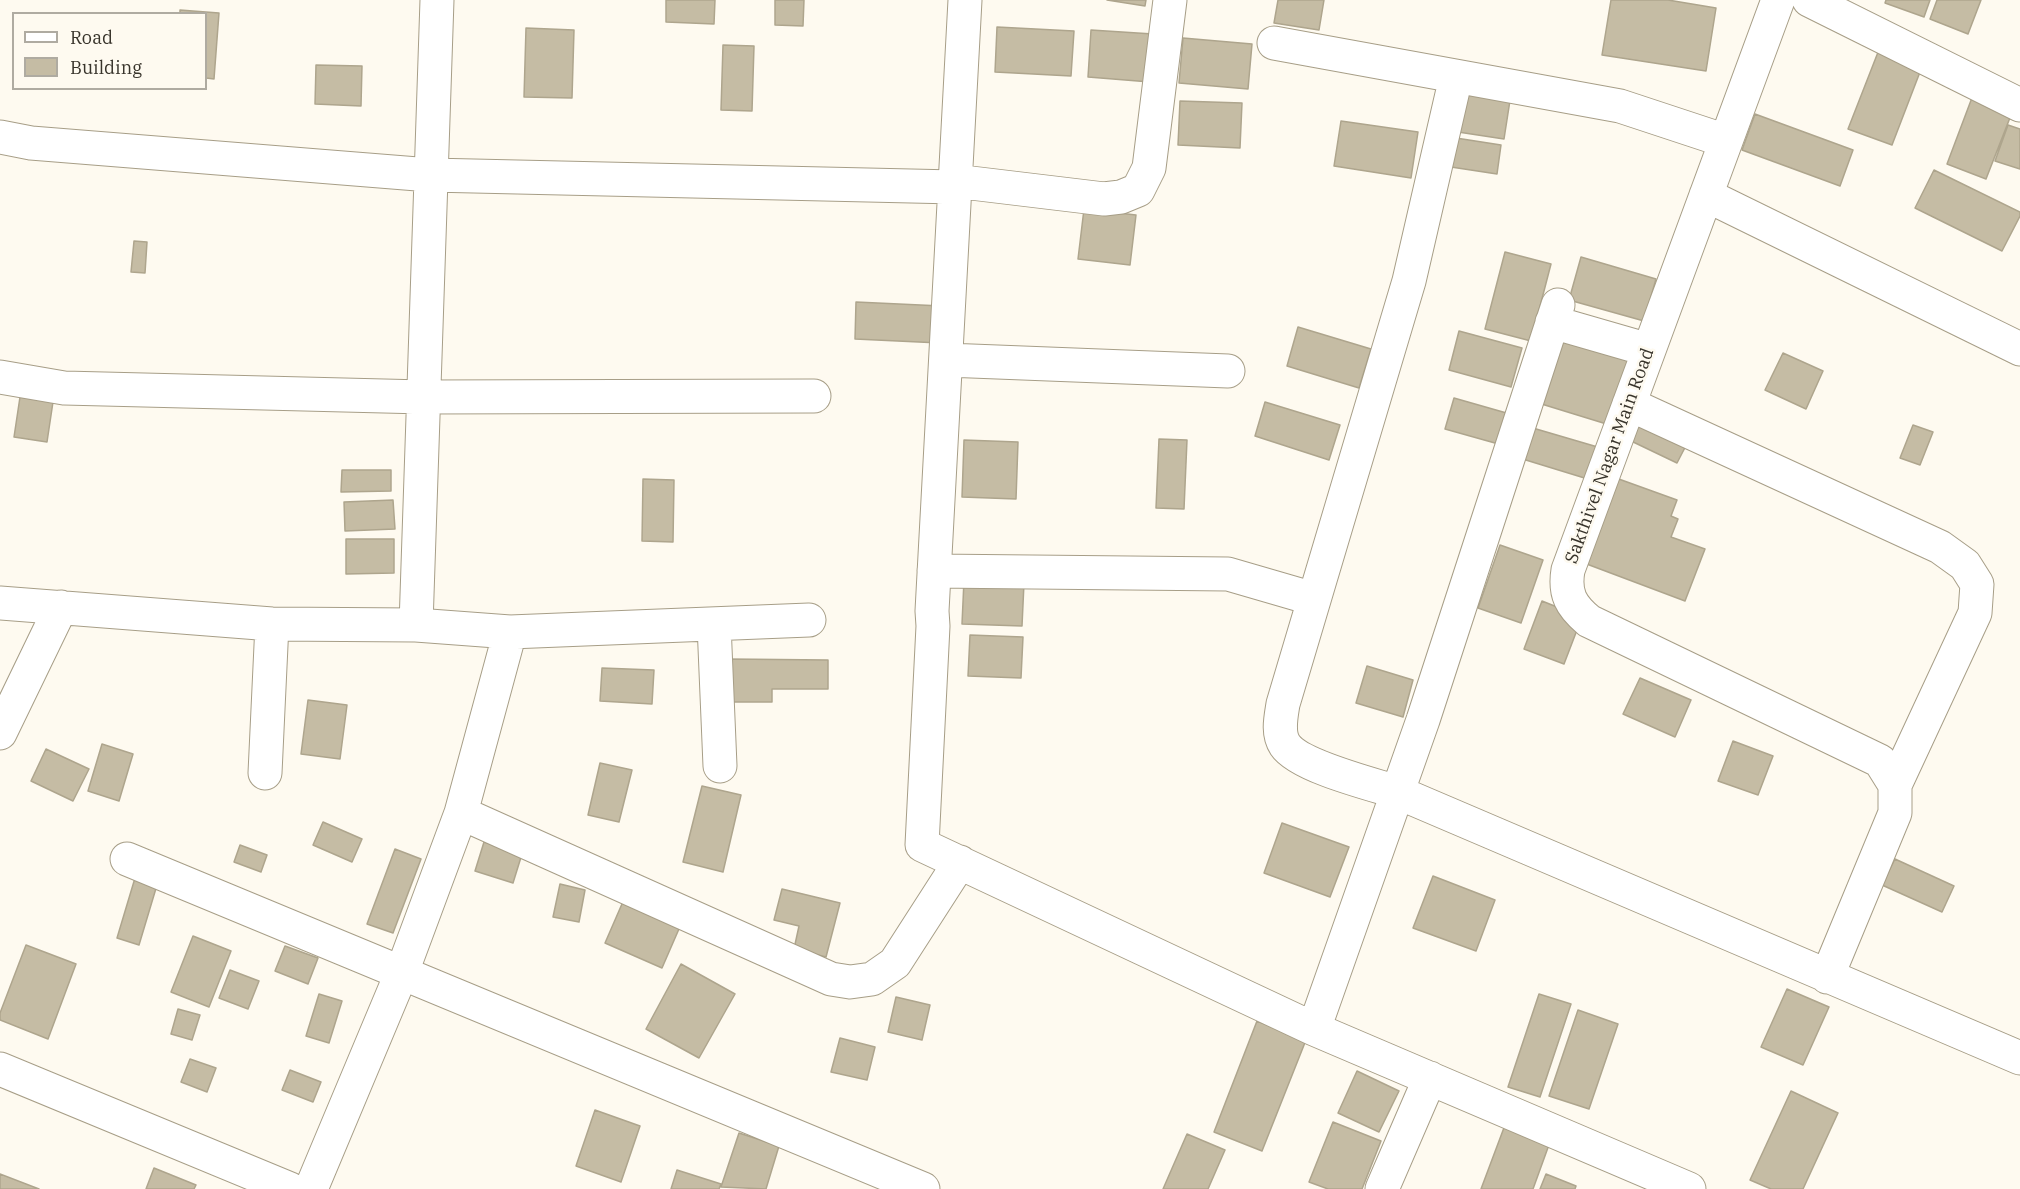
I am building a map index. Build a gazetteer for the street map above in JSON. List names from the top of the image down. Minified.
{"streets":{"street":["Sakthivel Nagar Main Road"]},"legend":["Road","Building"]}
